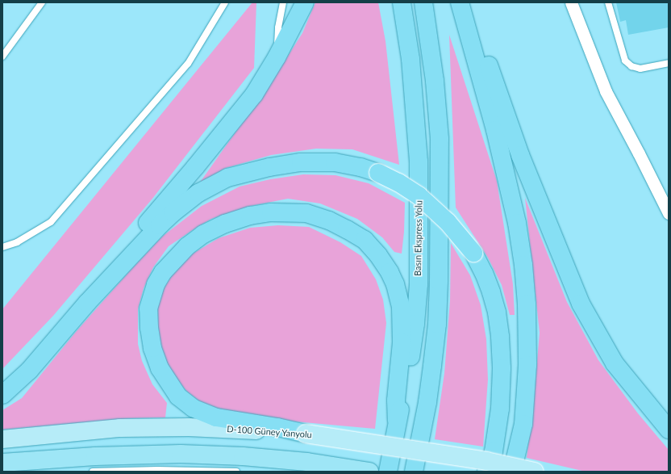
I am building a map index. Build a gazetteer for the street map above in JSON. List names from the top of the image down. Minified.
{"streets":{"highway":["Basın Ekspress Yolu"],"main road":["D-100 Güney Yanyolu"]}}
